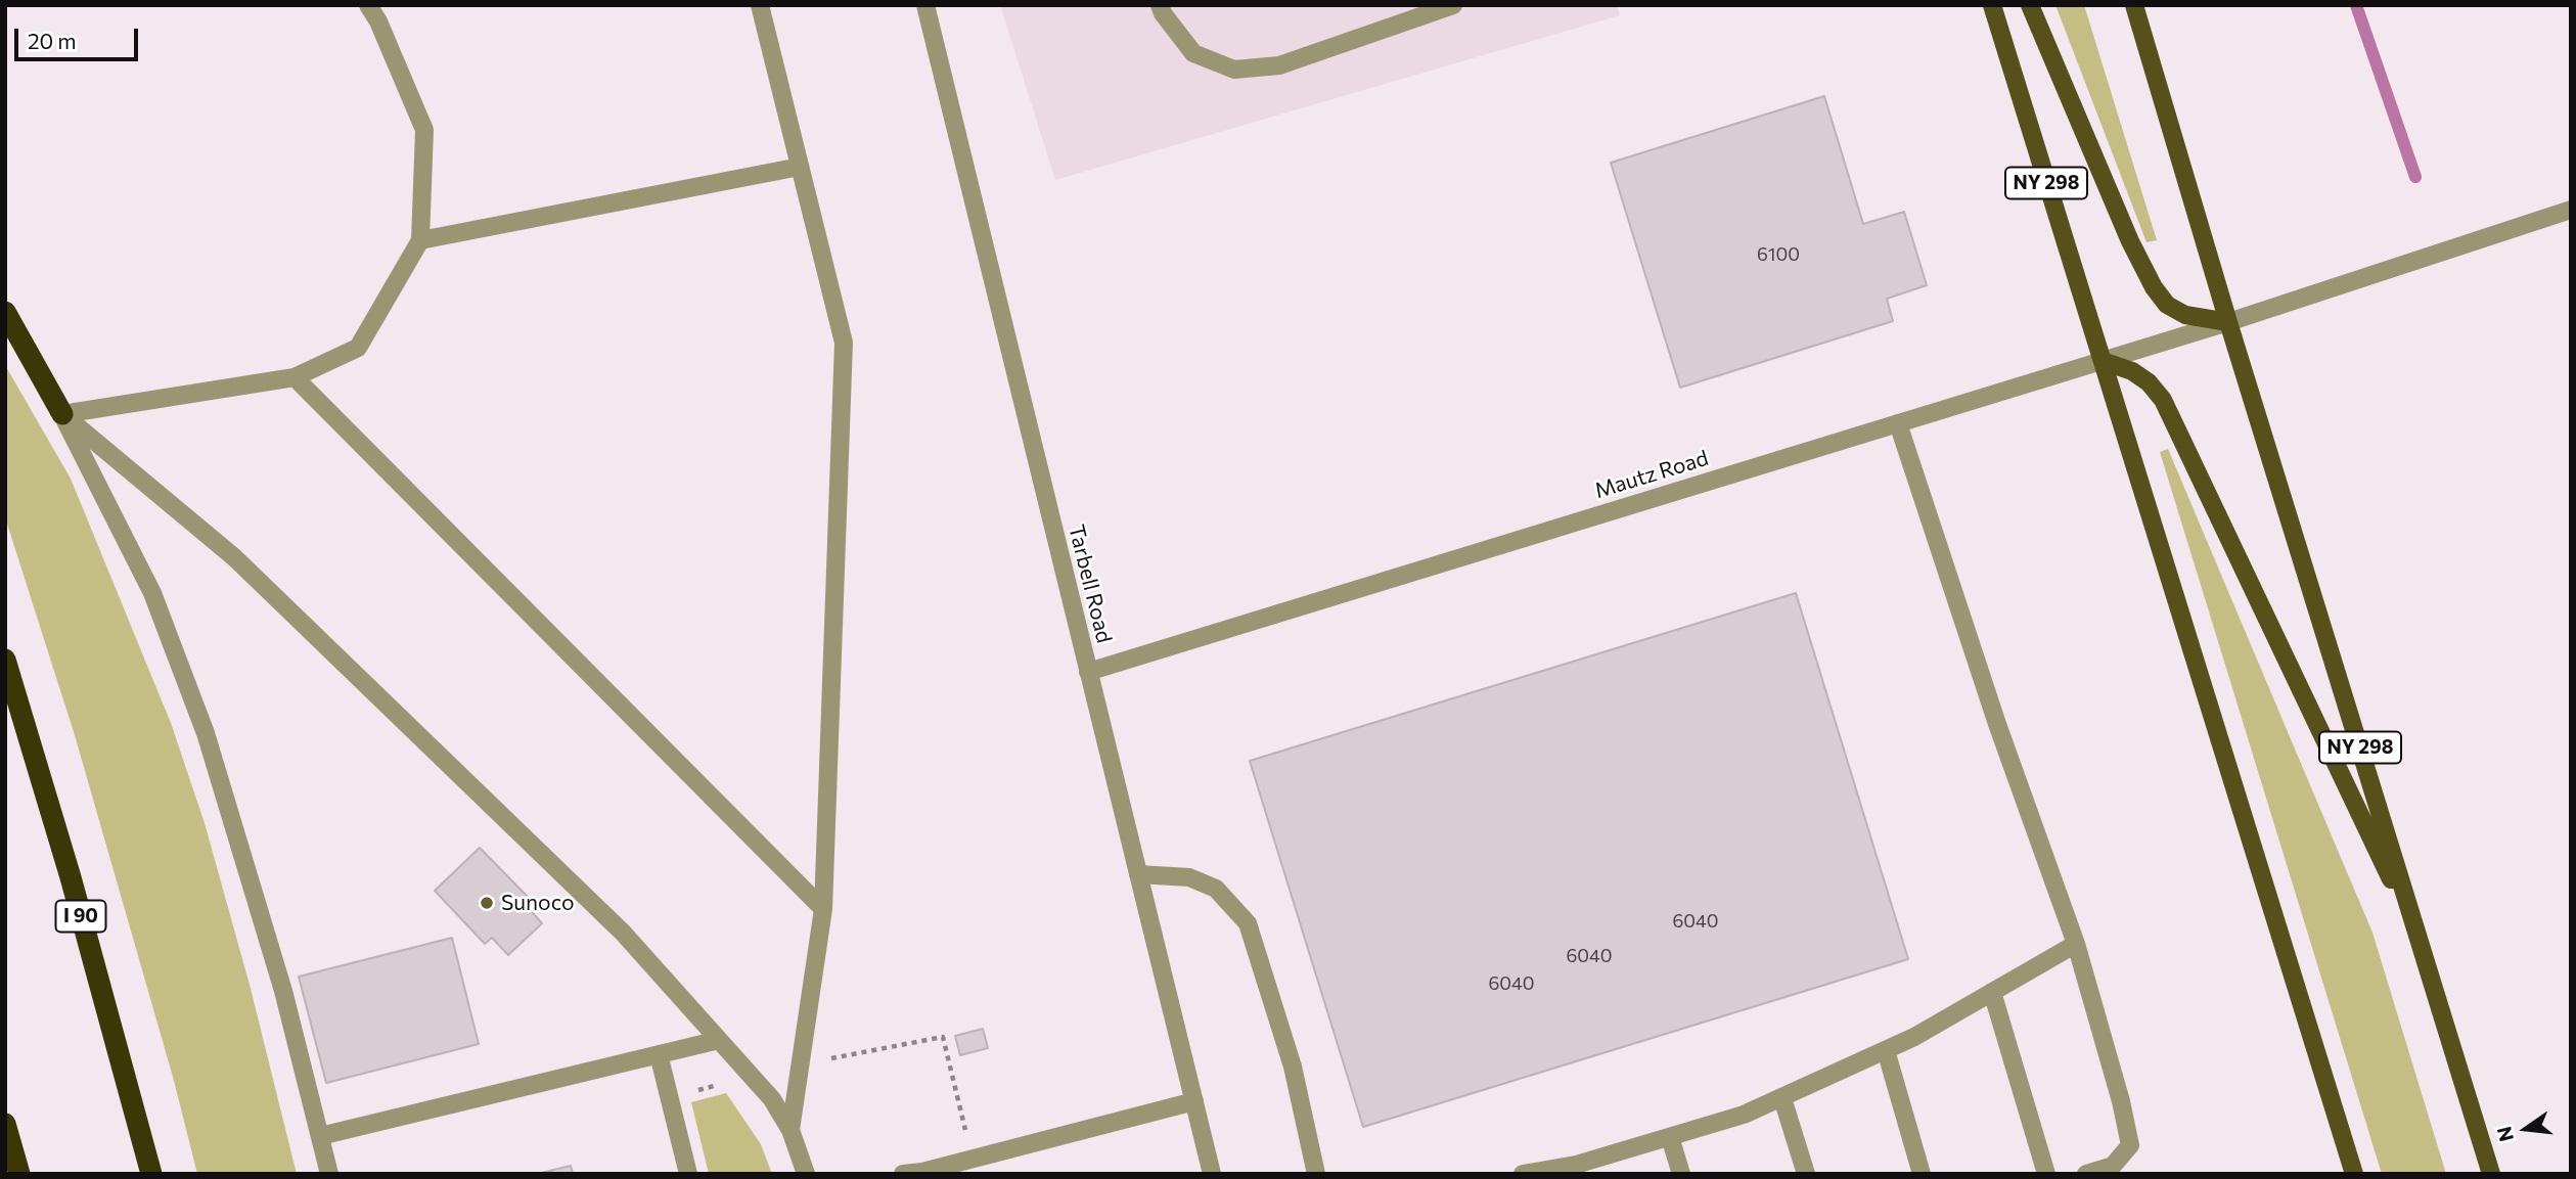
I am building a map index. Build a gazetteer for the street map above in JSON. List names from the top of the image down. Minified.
{"streets":{"highway":["I 90"],"main road":["NY 298"],"street":["Mautz Road","Tarbell Road"]},"crossings":[["NY 298","Mautz Road"],["Mautz Road","Tarbell Road"]],"places":["Sunoco"],"house_numbers":["6100","6040","6040","6040"],"scale_bar":"20 m","north":"left"}
